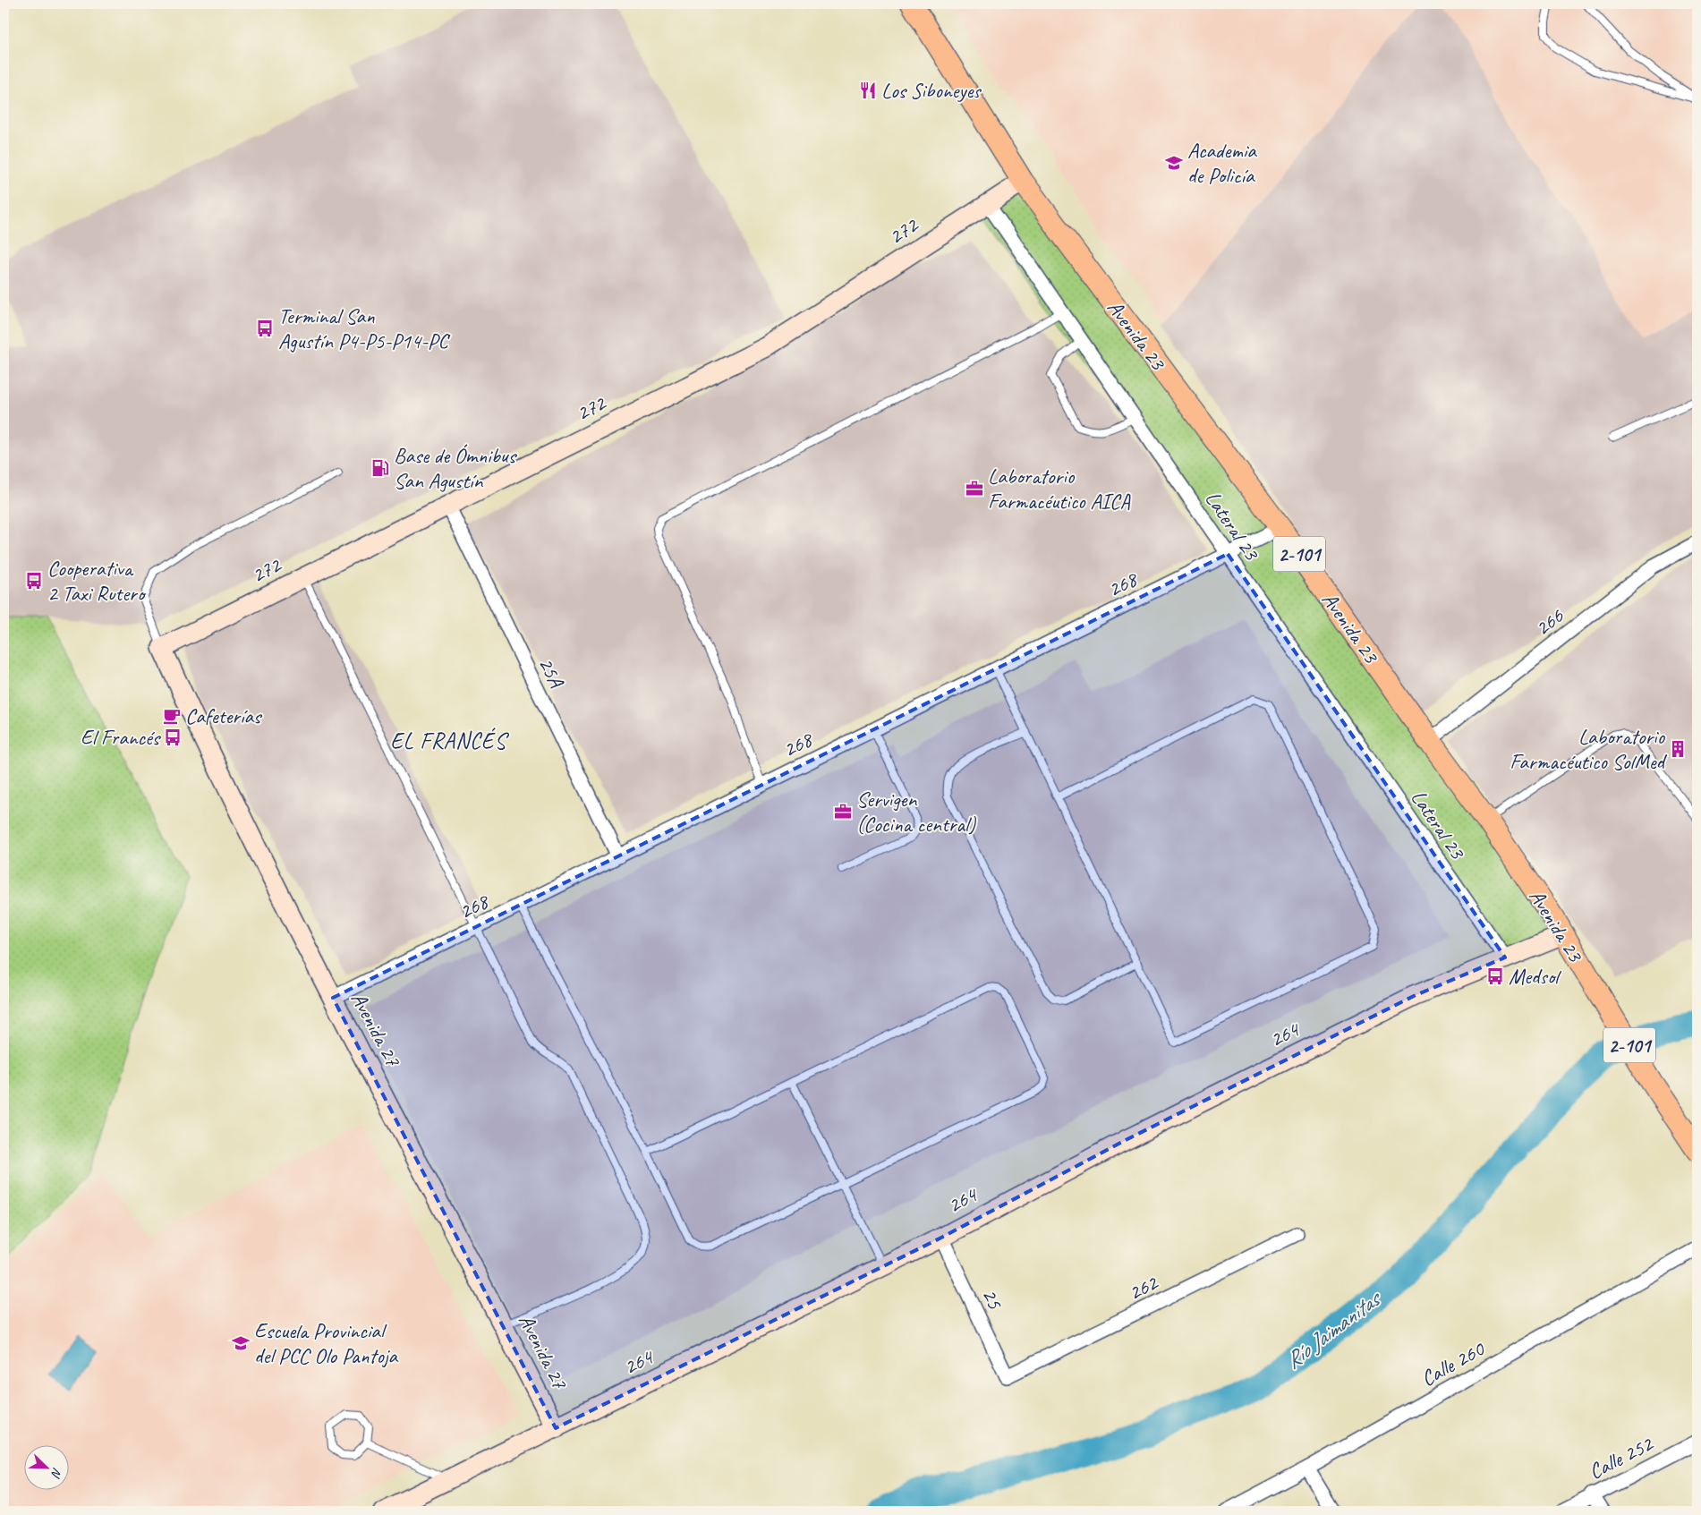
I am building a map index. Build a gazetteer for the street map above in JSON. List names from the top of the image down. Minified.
{"streets":{"main road":["Avenida 23","2-101"],"street":["272","Lateral 23","268","266","25A","Avenida 27","264","262","25","Calle 260","Calle 252"]},"crossings":[["272","Avenida 23"],["272","Lateral 23"],["272","25A"],["272","Avenida 27"],["Avenida 23","268"],["Avenida 23","266"],["Avenida 23","264"],["Lateral 23","268"],["Lateral 23","264"],["268","25A"],["268","Avenida 27"],["Avenida 27","264"],["264","25"],["262","25"]],"districts":["EL FRANCÉS"],"water":["Río Jaimanitas"],"places":{"restaurant":["Los Siboneyes"],"school or university":["Academia de Policía","Escuela Provincial del PCC Olo Pantoja"],"bus stop":["Terminal San Agustín P4-P5-P14-PC","Cooperativa 2 Taxi Rutero","El Francés","Medsol"],"fuel station":["Base de Ómnibus San Agustín"],"office":["Laboratorio Farmacéutico AICA","Servigen (Cocina central)"],"cafe":["Cafeterías"],"building":["Laboratorio Farmacéutico SolMed"]},"north":"bottom right"}
